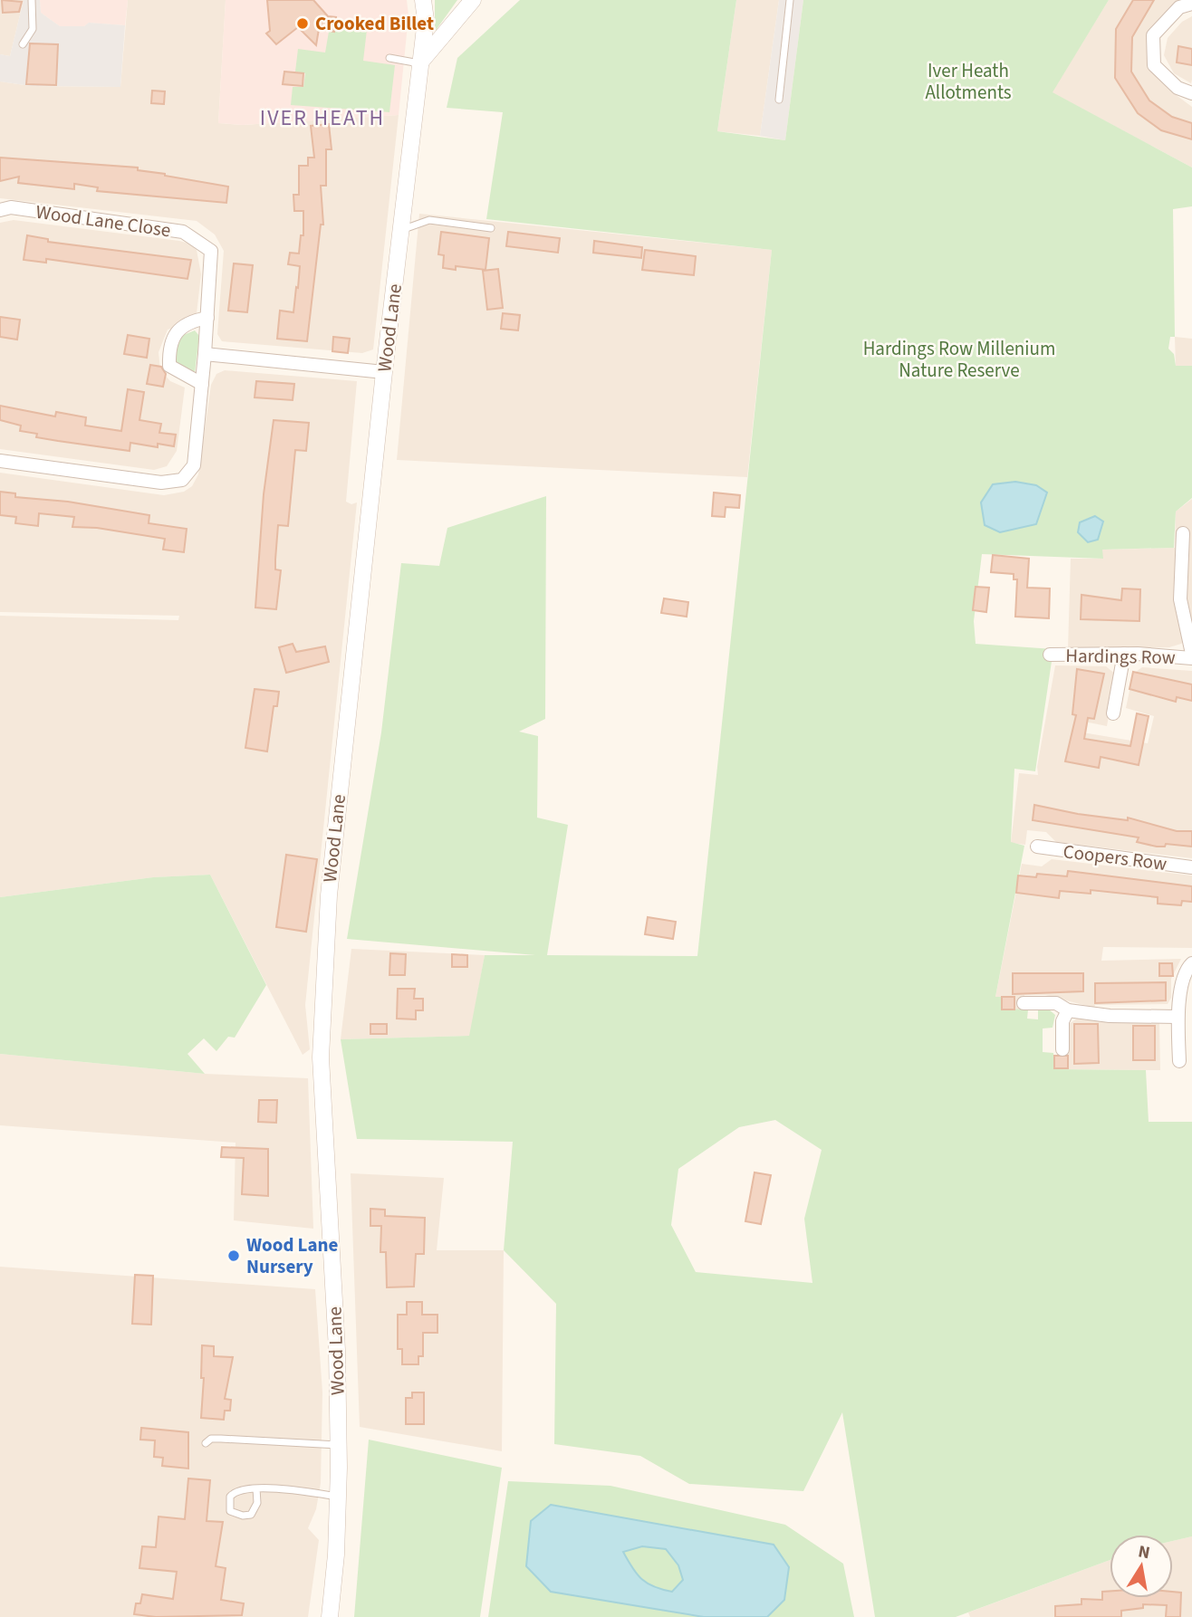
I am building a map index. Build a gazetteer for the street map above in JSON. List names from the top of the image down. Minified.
{"streets":{"street":["Wood Lane Close","Wood Lane","Hardings Row","Coopers Row"]},"districts":["IVER HEATH"],"parks":["Iver Heath Allotments","Hardings Row Millenium Nature Reserve"],"places":["Crooked Billet","Wood Lane Nursery"],"north":"top"}
